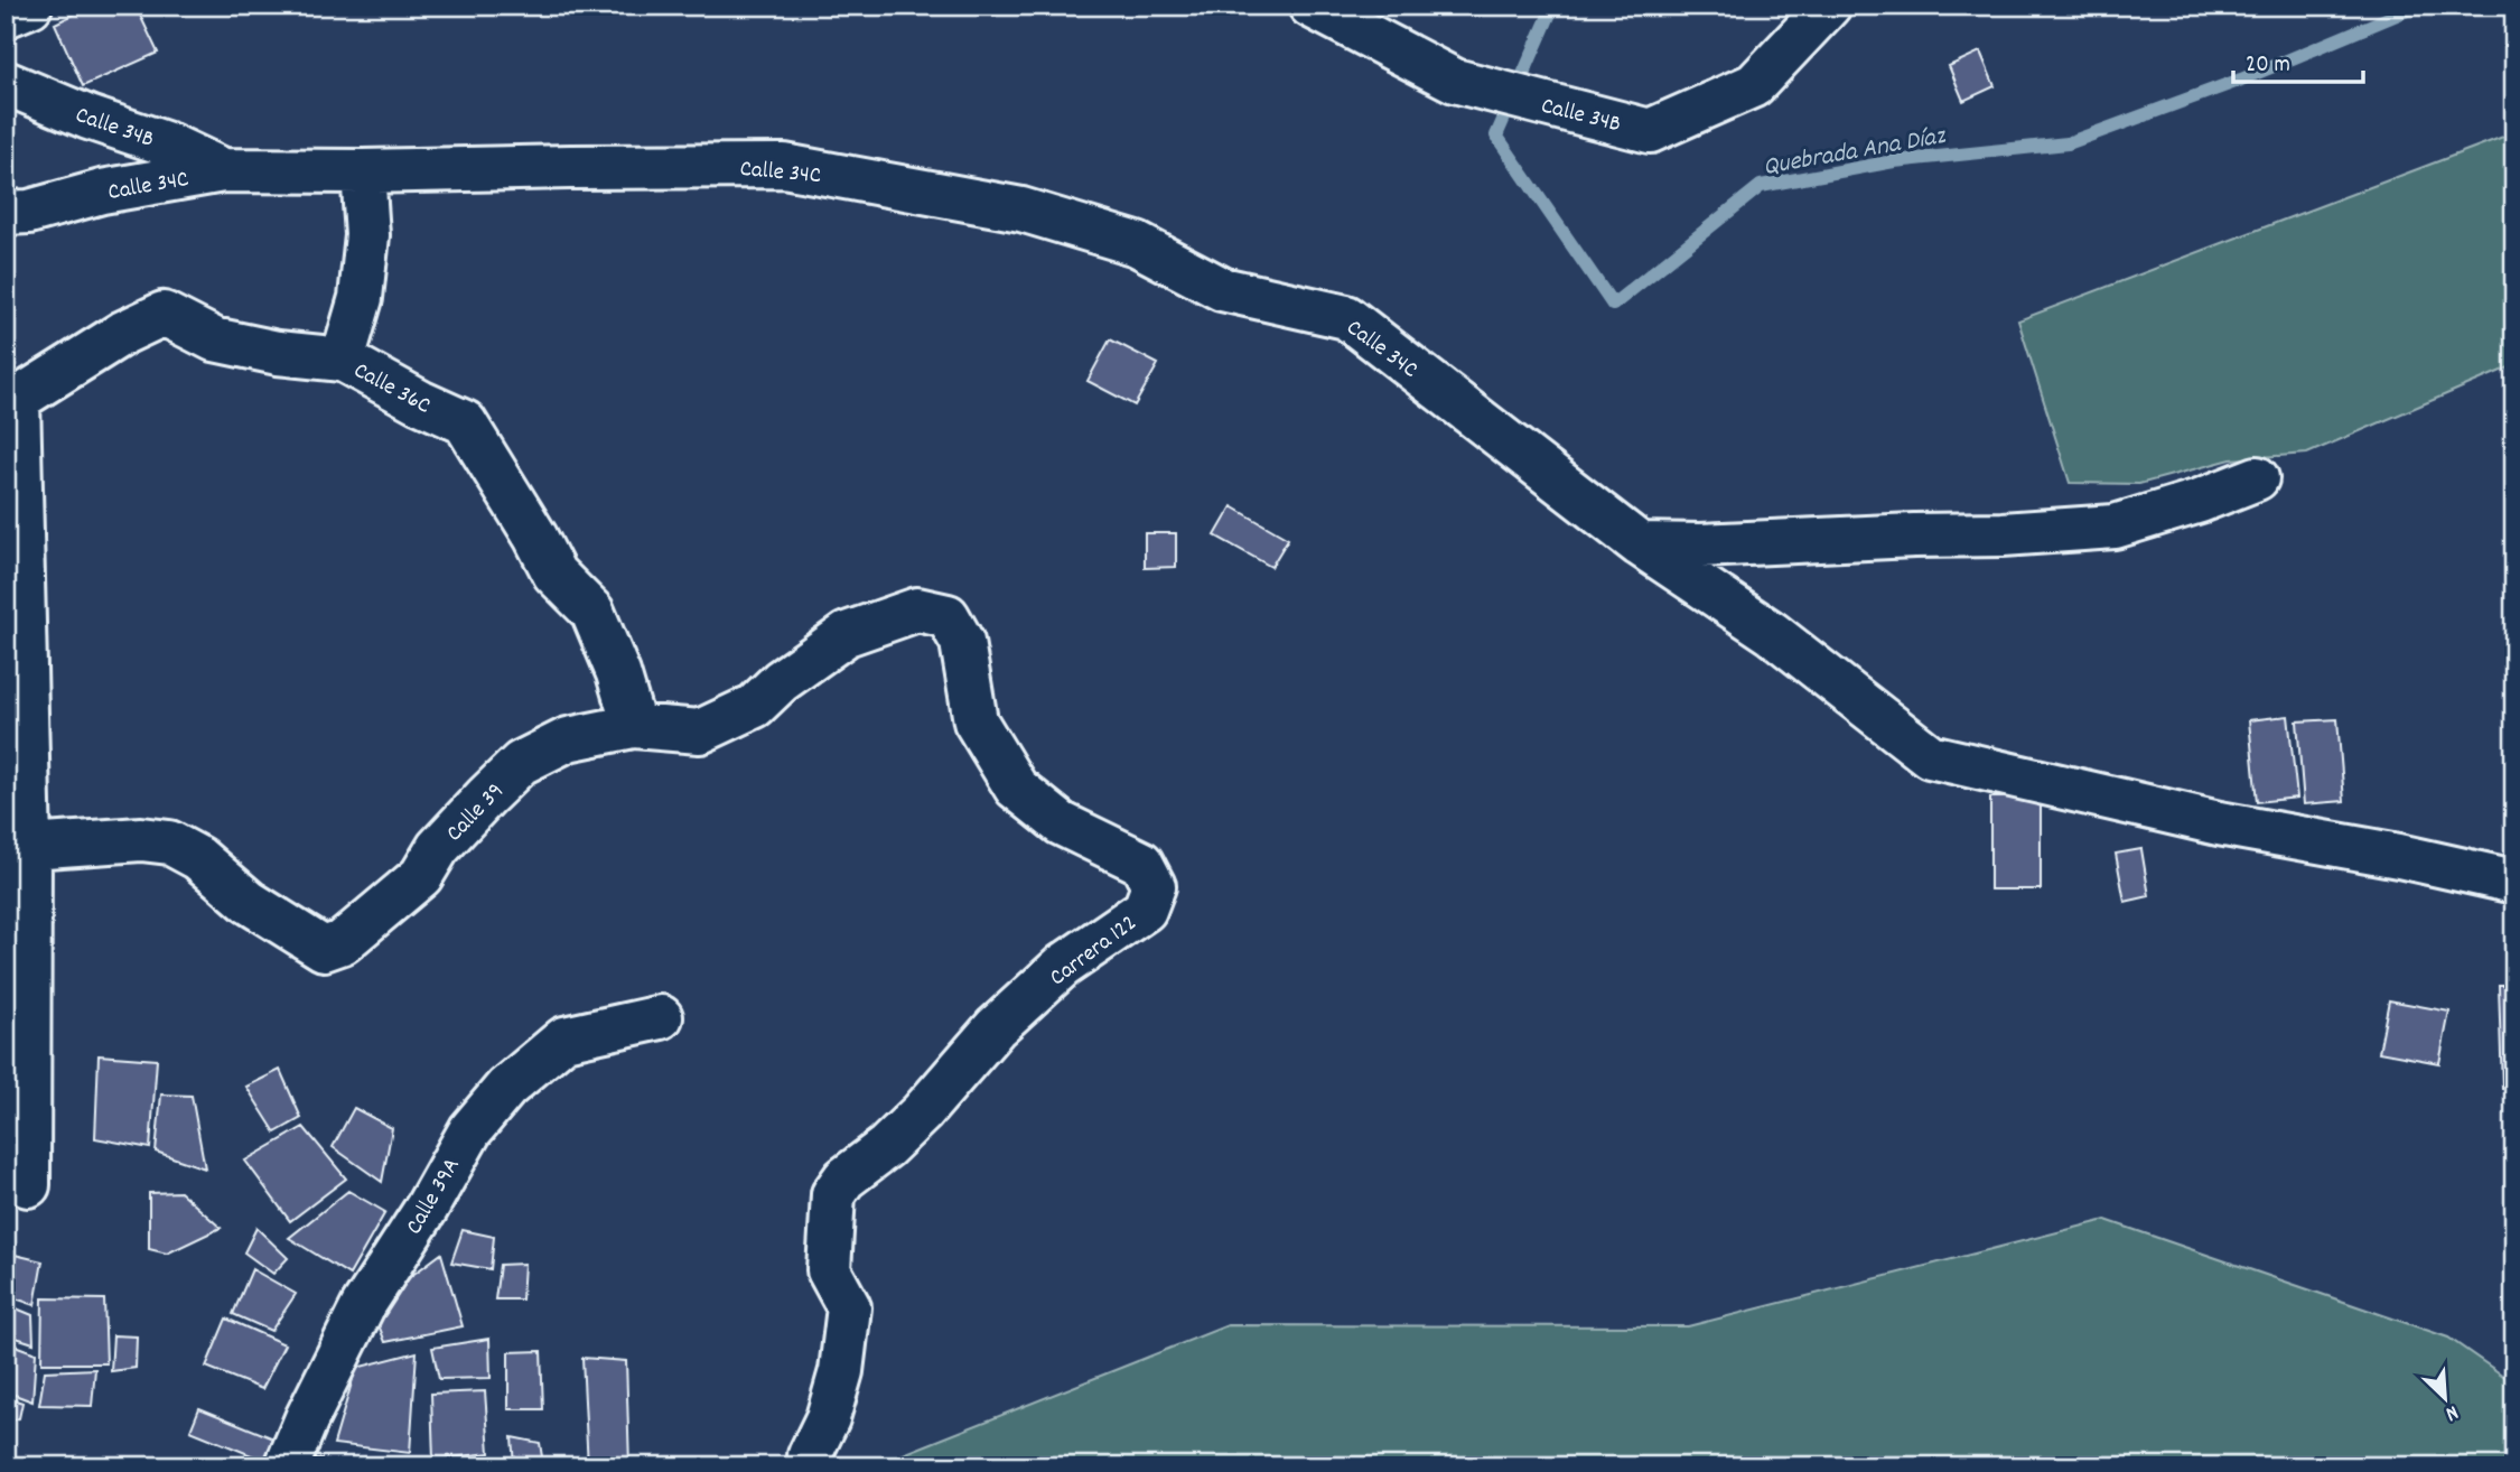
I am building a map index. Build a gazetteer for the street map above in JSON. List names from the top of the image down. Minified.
{"streets":{"street":["Calle 34B","Calle 34C","Calle 36C","Calle 39","Carrera 122","Calle 39A"]},"crossings":[["Calle 34B","Calle 34C"],["Calle 36C","Calle 39"],["Calle 39","Carrera 122"]],"water":["Quebrada Ana Díaz"],"scale_bar":"20 m","north":"bottom right"}
